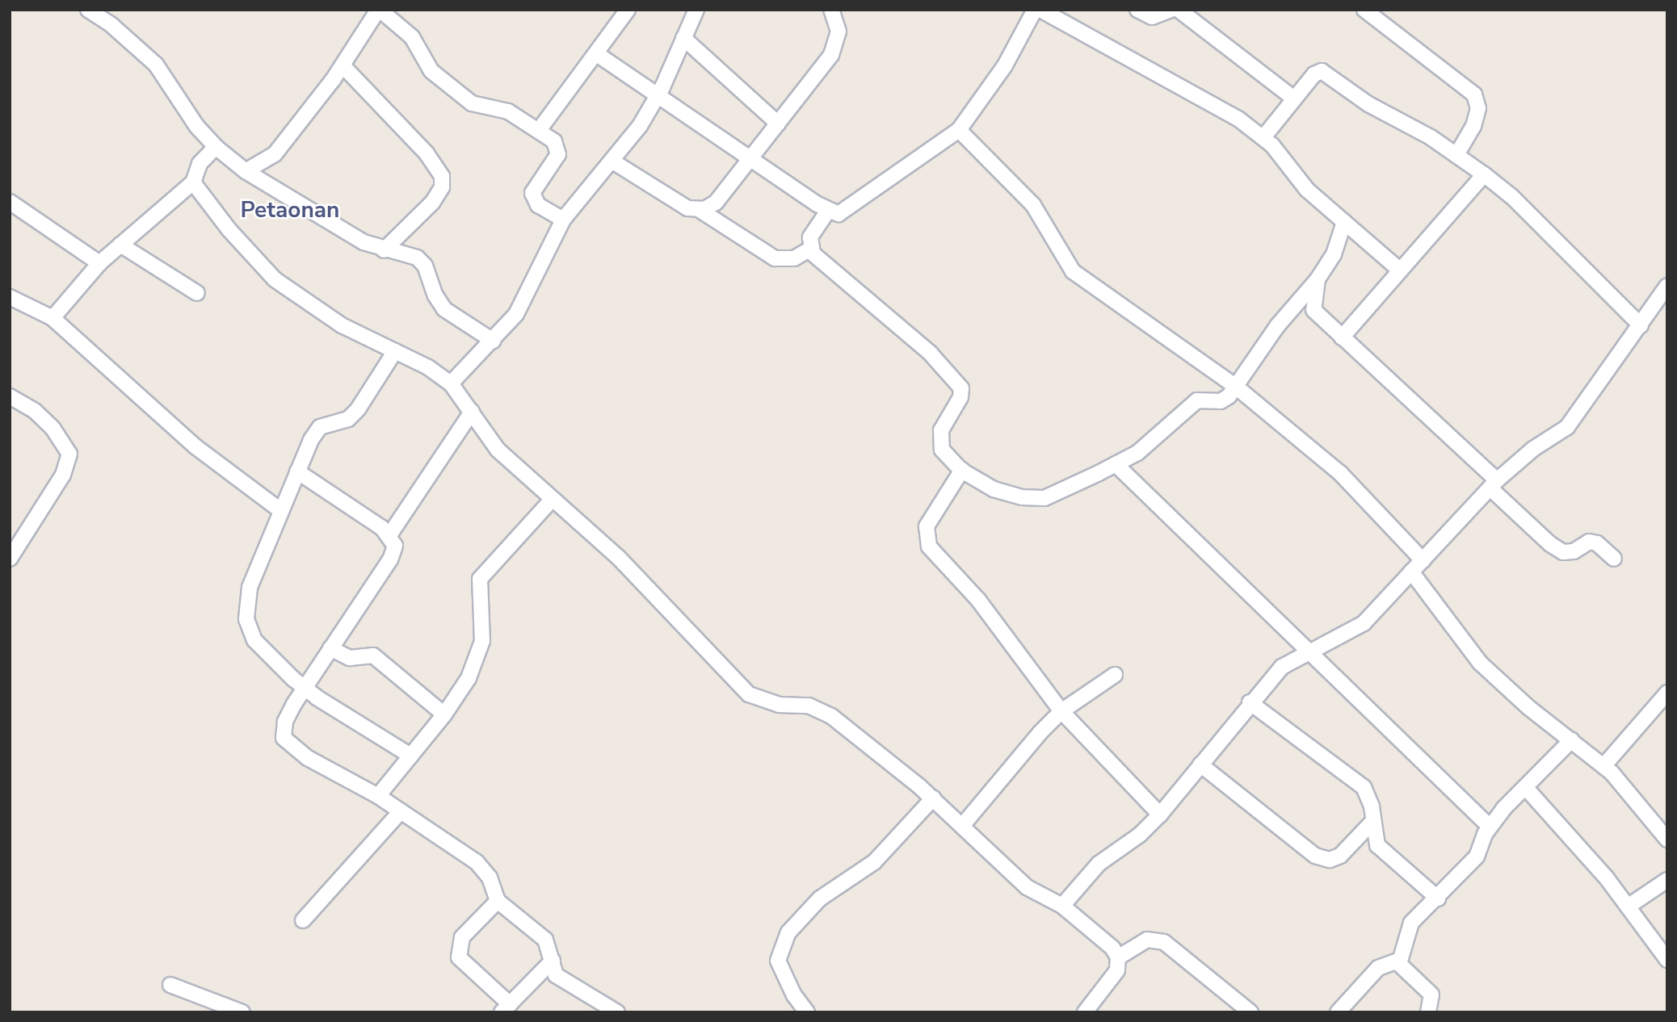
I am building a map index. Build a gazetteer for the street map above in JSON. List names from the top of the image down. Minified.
{"districts":["Petaonan"]}
